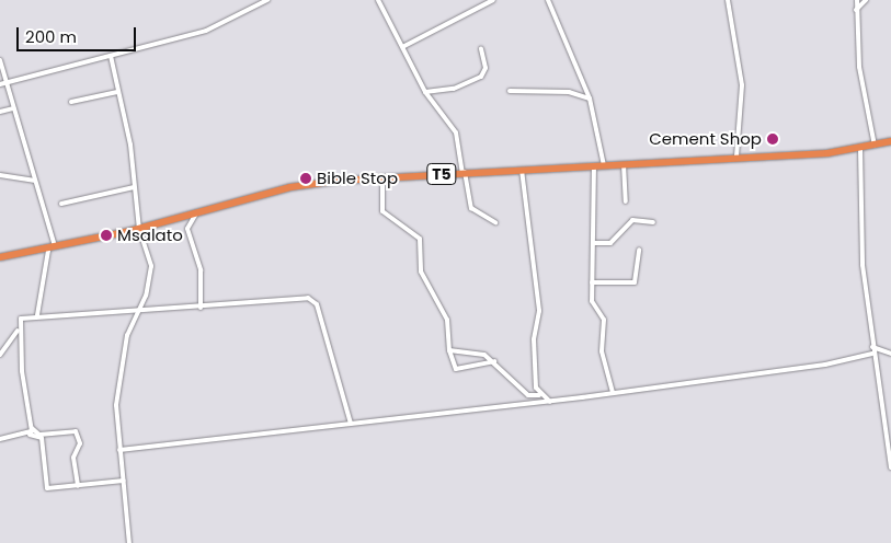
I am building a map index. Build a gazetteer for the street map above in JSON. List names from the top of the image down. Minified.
{"streets":{"highway":["T5"]},"places":["Cement Shop","Bible Stop","Msalato"],"scale_bar":"200 m"}
